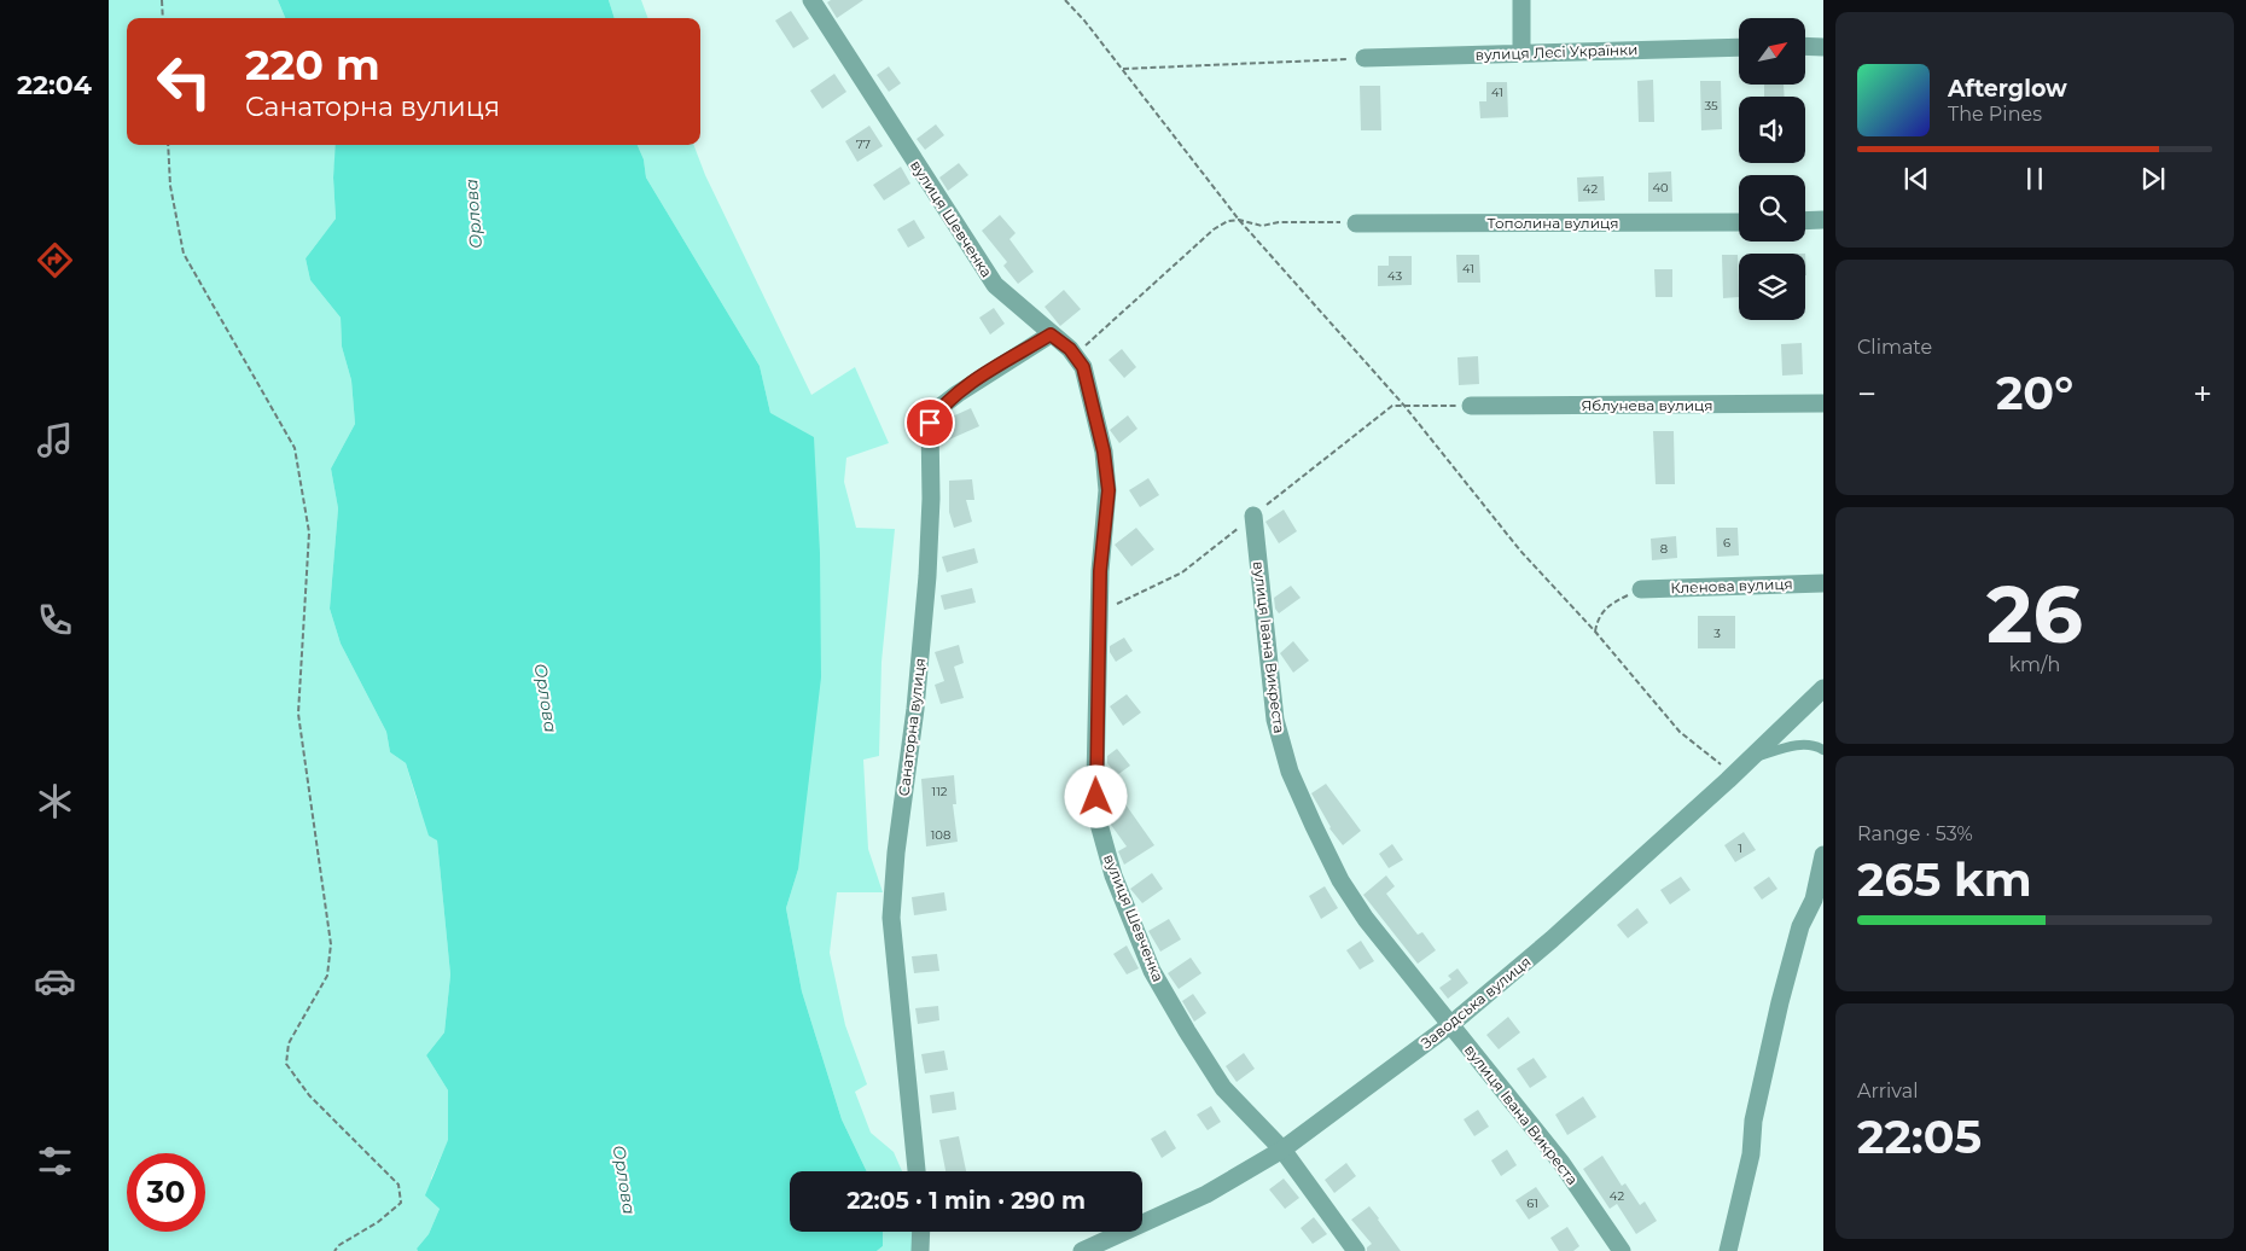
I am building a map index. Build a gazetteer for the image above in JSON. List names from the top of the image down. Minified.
{"streets":{"street":["вулиця Лесі Українки","вулиця Шевченка","Тополина вулиця","Яблунева вулиця","Кленова вулиця","вулиця Івана Викреста","Санаторна вулиця","Заводська вулиця"]},"crossings":[["вулиця Шевченка","Санаторна вулиця"],["вулиця Шевченка","Заводська вулиця"],["вулиця Івана Викреста","Заводська вулиця"]],"water":["Орлова"],"house_numbers":["41","35","77","40","42","41","43","6","8","3","112","108","1","42","61"],"north":"top right","page":{"tabs":"22:04","turn":["220 m","Санаторна вулиця"],"song":["Afterglow","The Pines"],"tile":["Climate",["26","km/h"],["Range · 53%","265 km"],["Arrival","22:05"]],"heat":["−","20°","+"],"limit":"30","trip":"22:05 · 1 min · 290 m"}}
